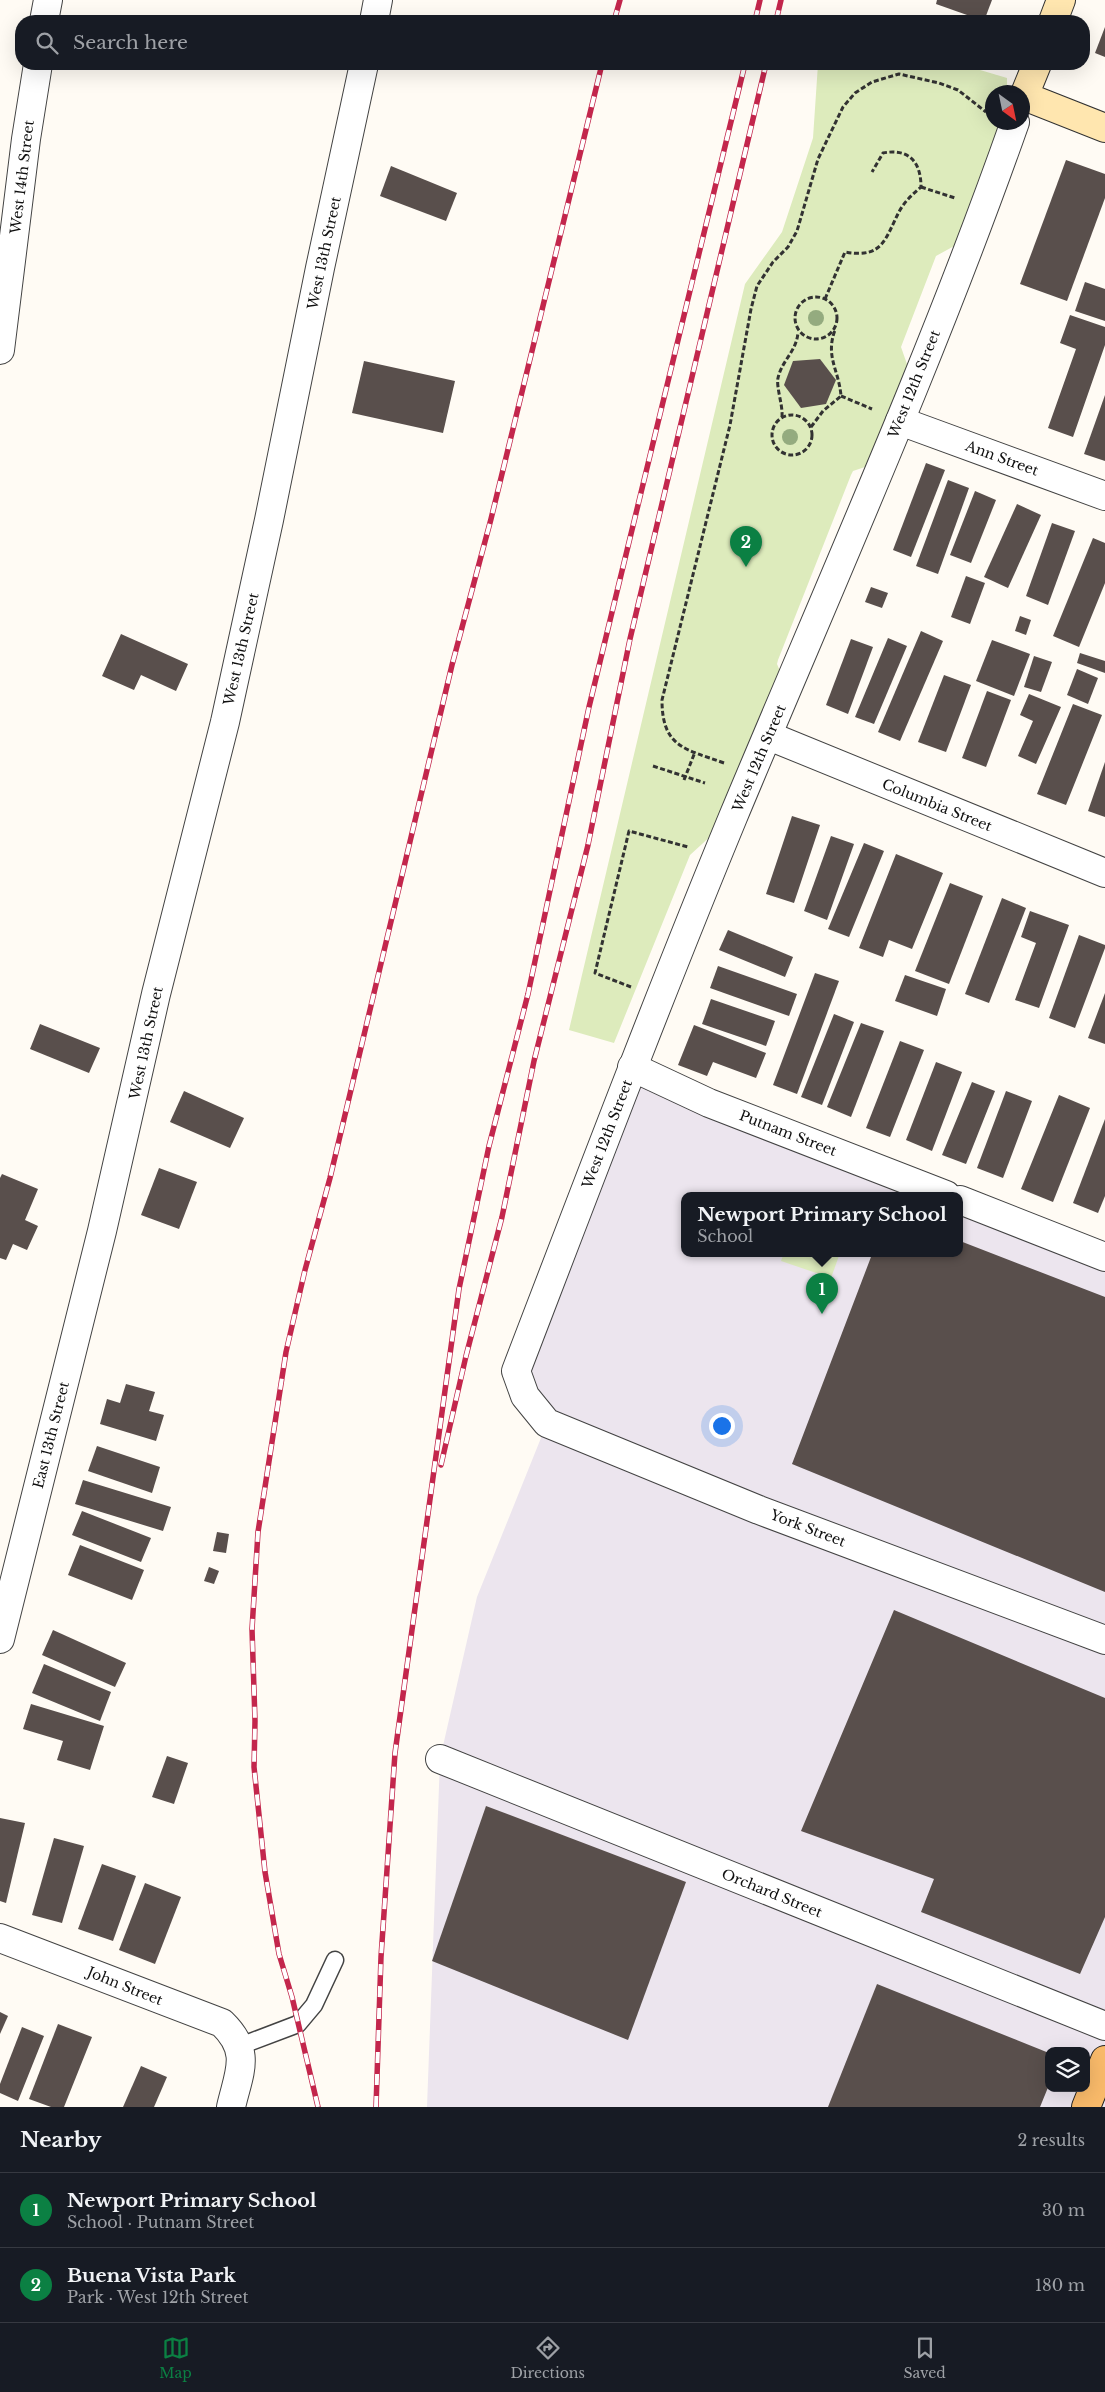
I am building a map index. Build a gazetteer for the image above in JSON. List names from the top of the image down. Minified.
{"streets":{"street":["West 14th Street","West 13th Street","West 12th Street","Ann Street","Columbia Street","Putnam Street","East 13th Street","York Street","Orchard Street","John Street"]},"crossings":[["West 13th Street","East 13th Street"],["West 12th Street","Ann Street"],["West 12th Street","Columbia Street"],["West 12th Street","Putnam Street"],["West 12th Street","York Street"]],"north":"bottom right","page":{"search":"Search here","pins":["2","1"],"popup":["Newport Primary School","School"],"heading":["Nearby","2 results"],"list":[{"mark":"1","name":"Newport Primary School","note":"School · Putnam Street","value":"30 m"},{"mark":"2","name":"Buena Vista Park","note":"Park · West 12th Street","value":"180 m"}],"nav":["Map","Directions","Saved"]}}
